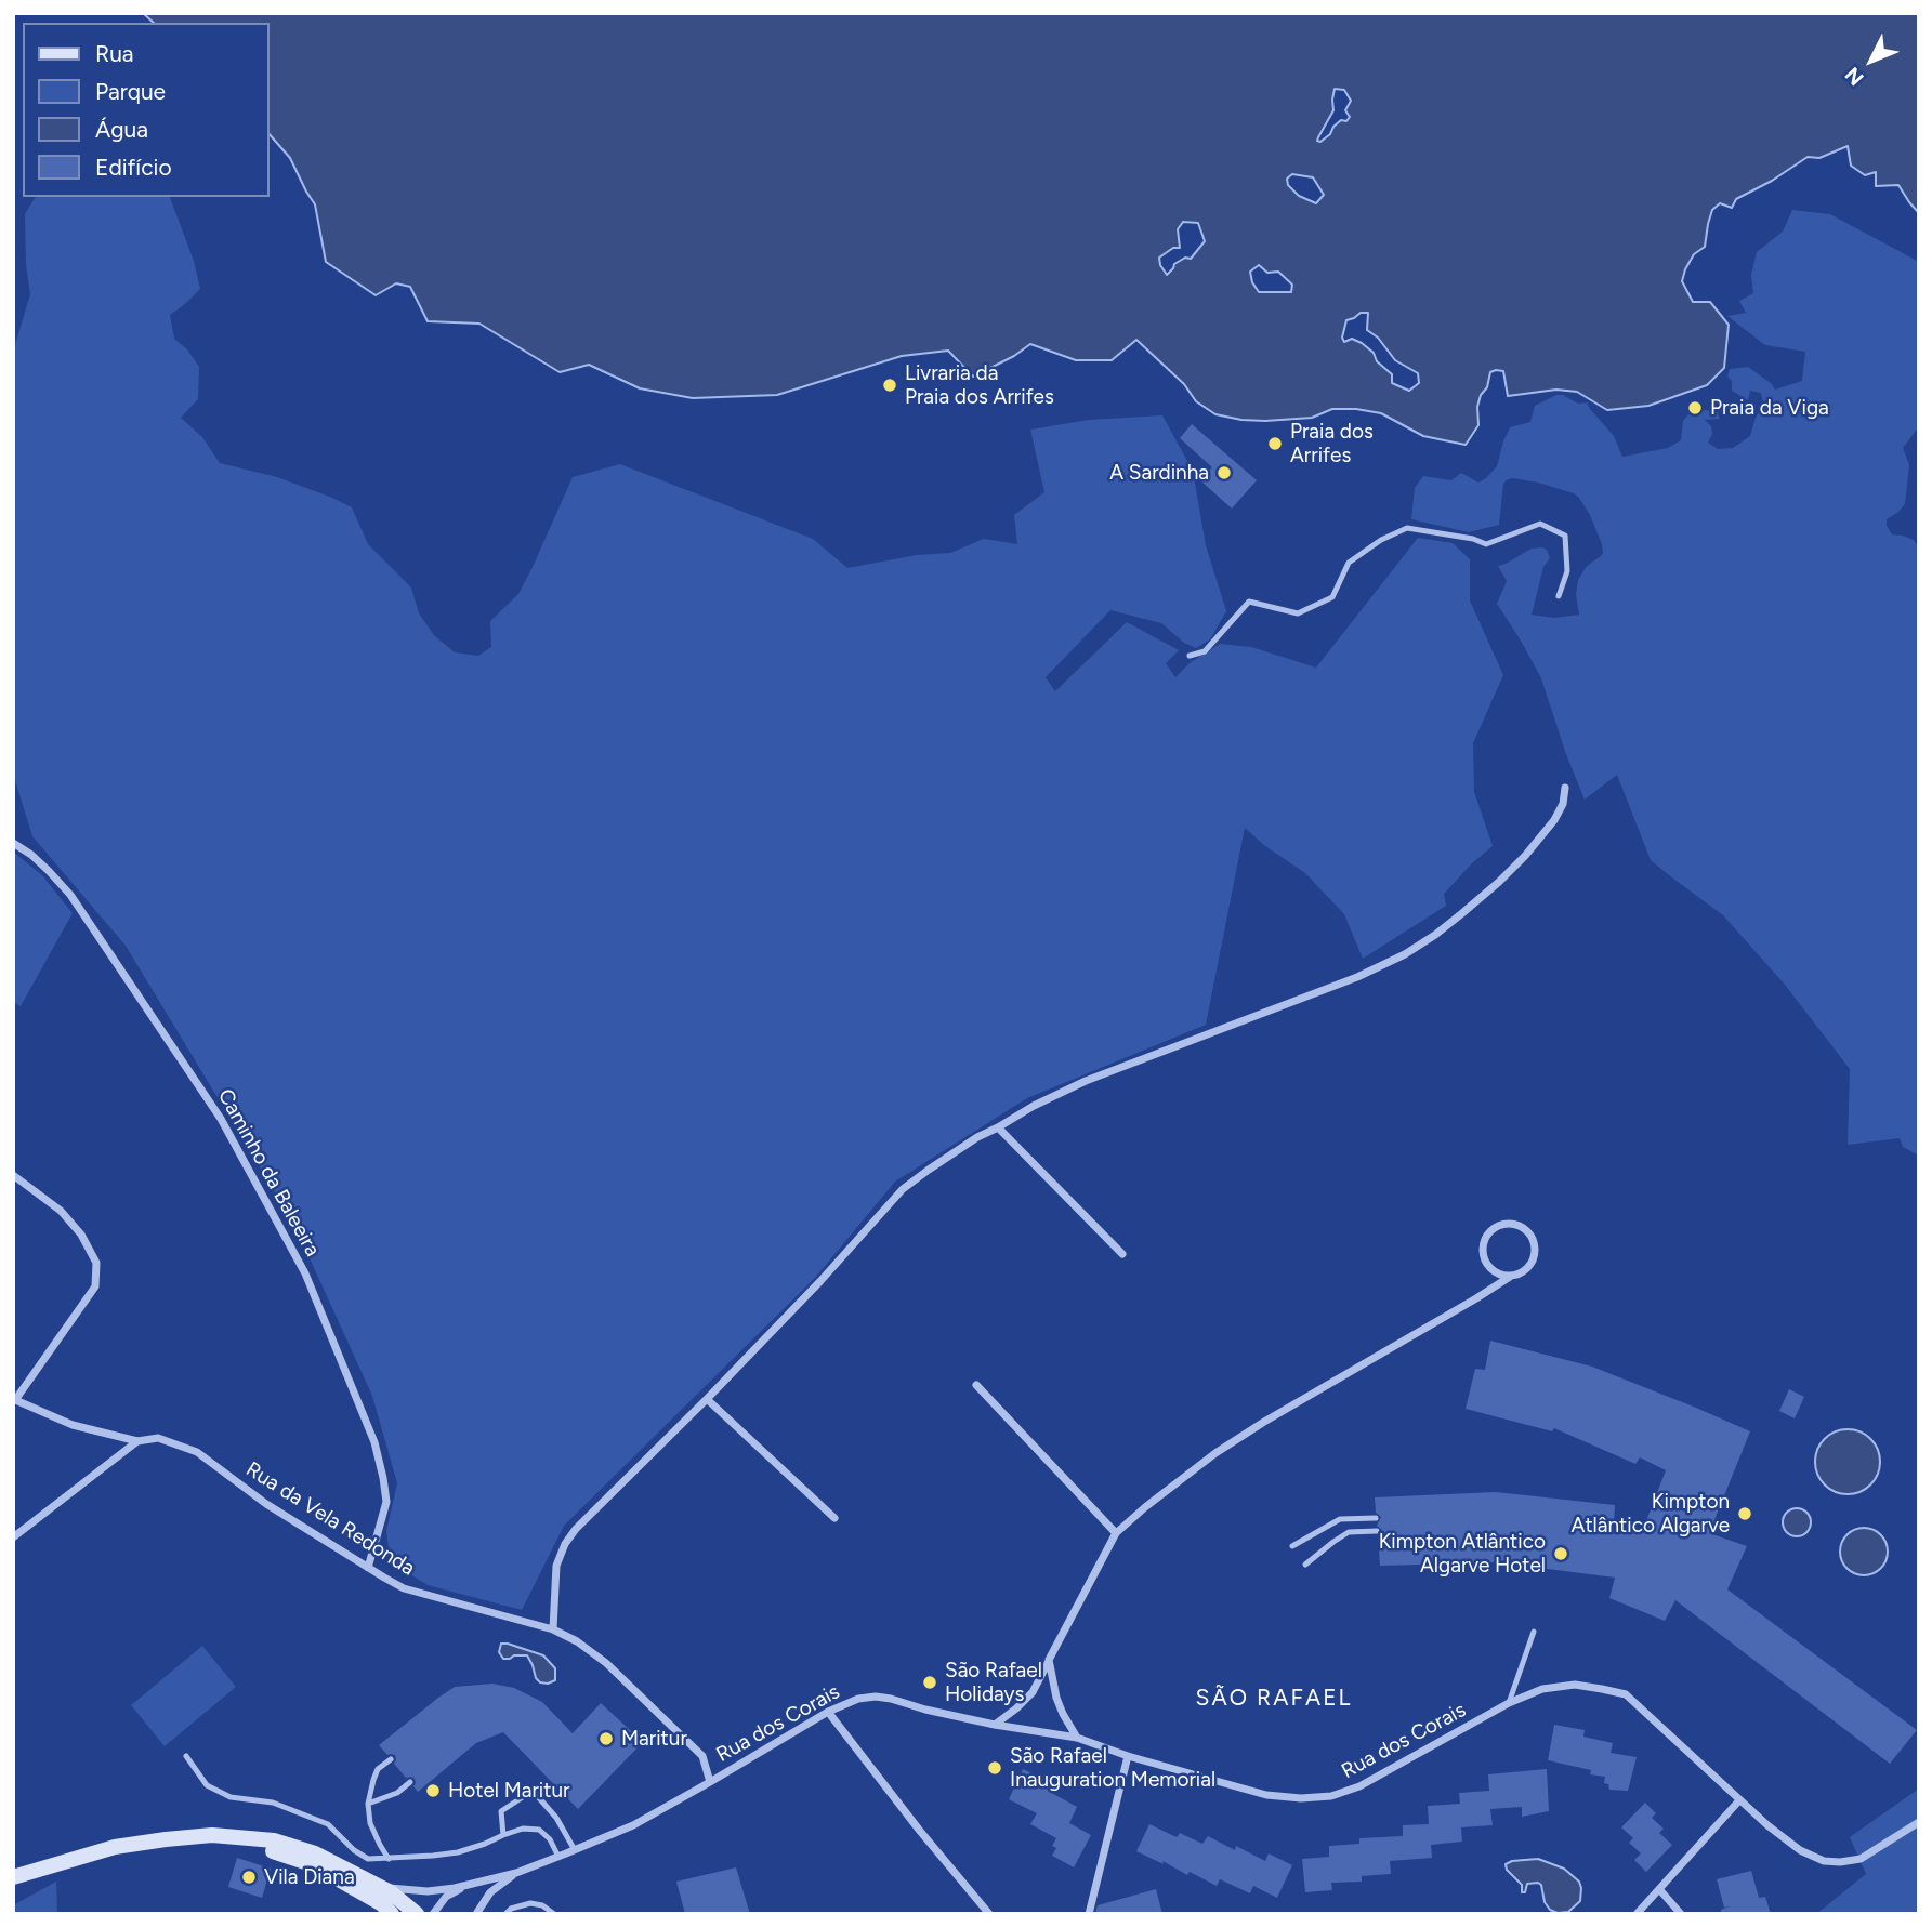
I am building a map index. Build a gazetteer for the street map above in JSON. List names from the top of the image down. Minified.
{"streets":{"street":["Caminho da Baleeira","Rua da Vela Redonda","Rua dos Corais"]},"crossings":[["Caminho da Baleeira","Rua da Vela Redonda"],["Rua da Vela Redonda","Rua dos Corais"]],"districts":["SÃO RAFAEL"],"places":["Livraria da Praia dos Arrifes","Praia da Viga","Praia dos Arrifes","A Sardinha","Kimpton Atlântico Algarve","Kimpton Atlântico Algarve Hotel","São Rafael Holidays","Maritur","São Rafael Inauguration Memorial","Hotel Maritur","Vila Diana"],"legend":["Rua","Parque","Água","Edifício"],"north":"bottom left"}
